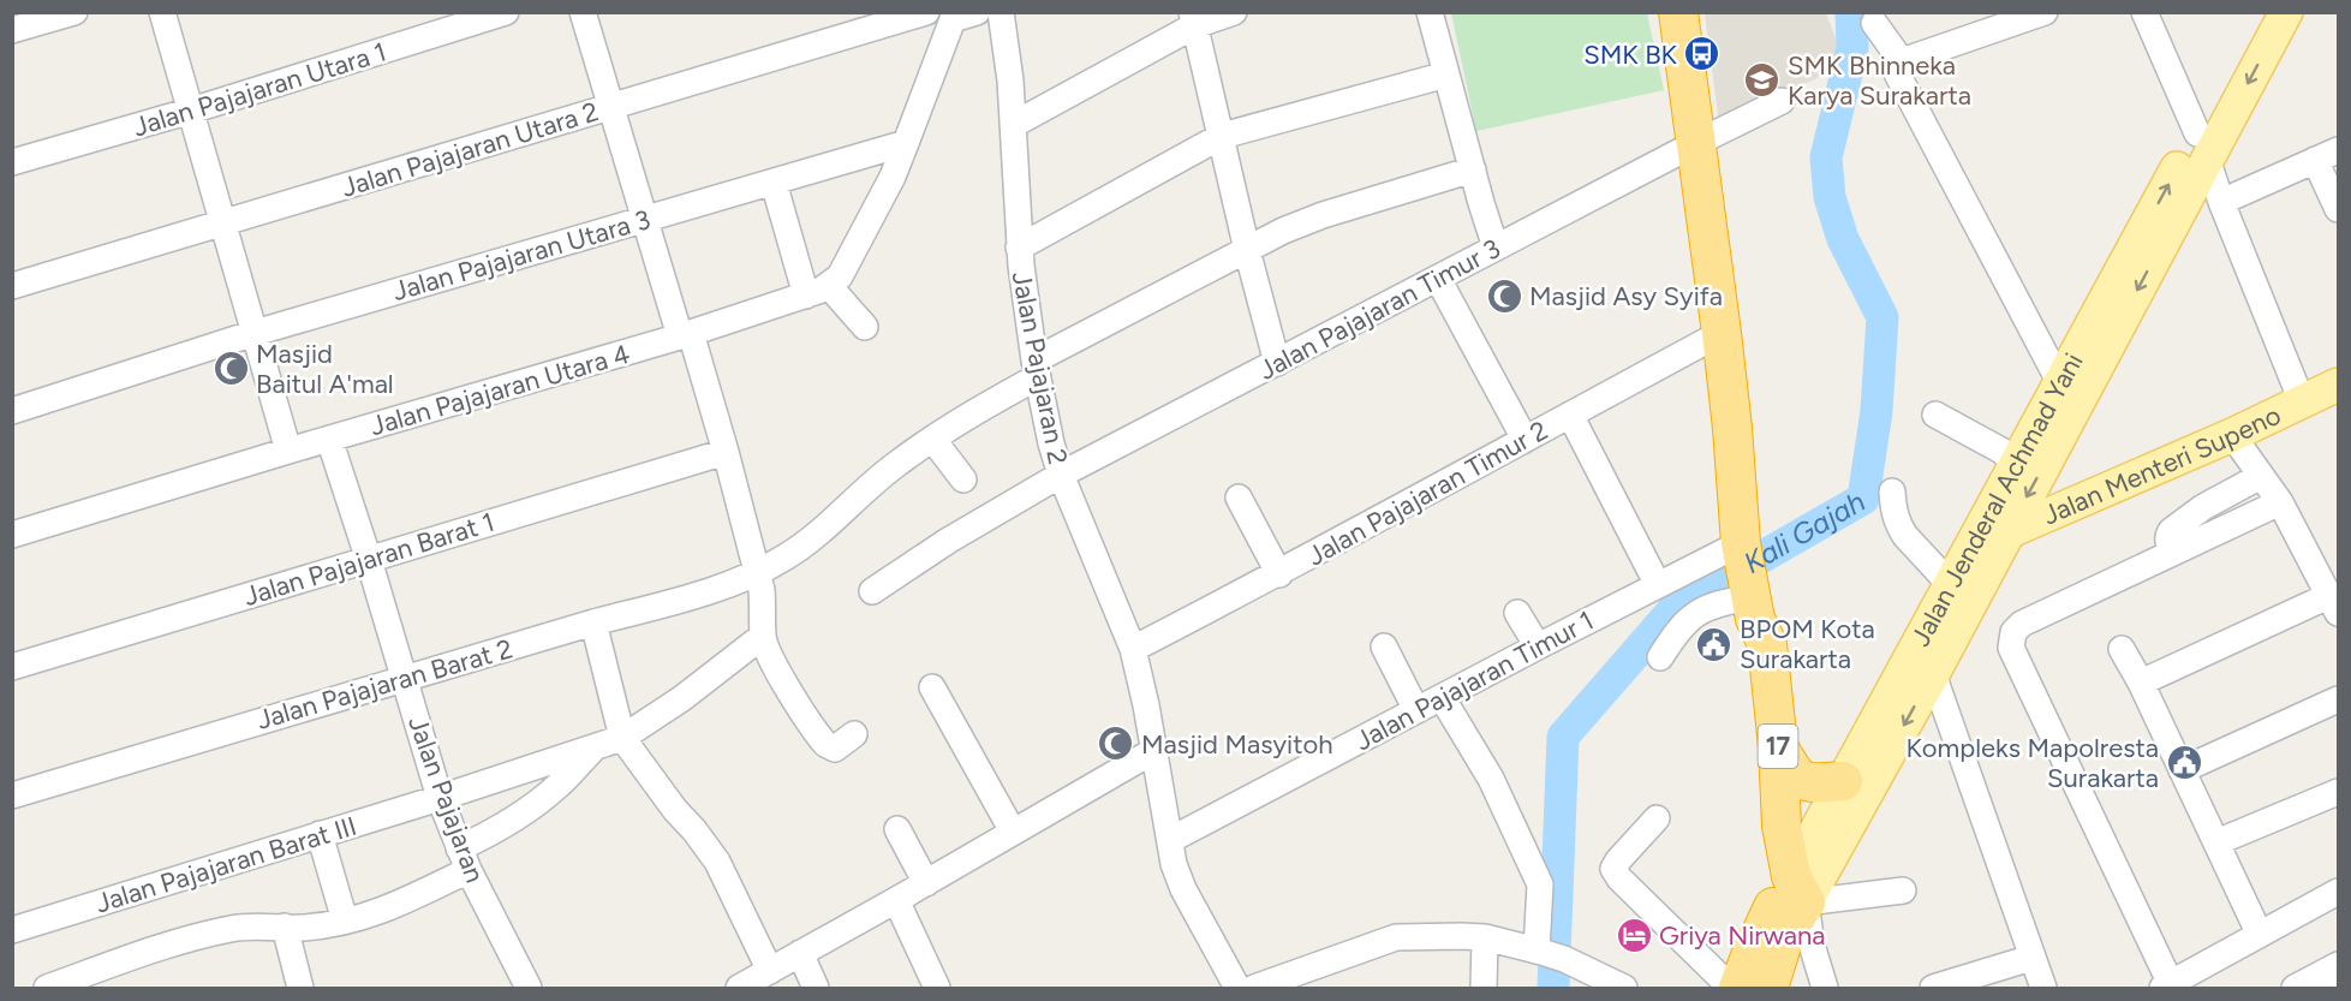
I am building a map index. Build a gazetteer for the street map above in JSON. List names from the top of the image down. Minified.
{"streets":{"highway":["Jalan Jenderal Achmad Yani","17"],"main road":["Jalan Menteri Supeno"],"street":["Jalan Pajajaran Utara 1","Jalan Pajajaran Utara 2","Jalan Pajajaran Utara 3","Jalan Pajajaran Timur 3","Jalan Pajajaran 2","Jalan Pajajaran Utara 4","Jalan Pajajaran Timur 2","Jalan Pajajaran Barat 1","Jalan Pajajaran Timur 1","Jalan Pajajaran Barat 2","Jalan Pajajaran","Jalan Pajajaran Barat III"]},"crossings":[["Jalan Pajajaran Timur 3","Jalan Pajajaran 2"],["Jalan Pajajaran Timur 3","17"],["Jalan Pajajaran 2","Jalan Pajajaran Timur 2"],["Jalan Pajajaran 2","Jalan Pajajaran Timur 1"],["Jalan Pajajaran 2","Jalan Pajajaran Barat 2"],["Jalan Pajajaran Utara 4","Jalan Pajajaran"],["Jalan Menteri Supeno","Jalan Jenderal Achmad Yani"],["Jalan Pajajaran Timur 2","17"],["Jalan Jenderal Achmad Yani","17"],["Jalan Pajajaran Barat 1","Jalan Pajajaran"],["Jalan Pajajaran Timur 1","17"],["Jalan Pajajaran Barat 2","Jalan Pajajaran"],["Jalan Pajajaran","Jalan Pajajaran Barat III"]],"water":["Kali Gajah"],"places":{"bus stop":["SMK BK"],"school or university":["SMK Bhinneka Karya Surakarta"],"mosque":["Masjid Asy Syifa","Masjid Baitul A'mal","Masjid Masyitoh"],"public building":["BPOM Kota Surakarta","Kompleks Mapolresta Surakarta"],"hotel":["Griya Nirwana"]}}
